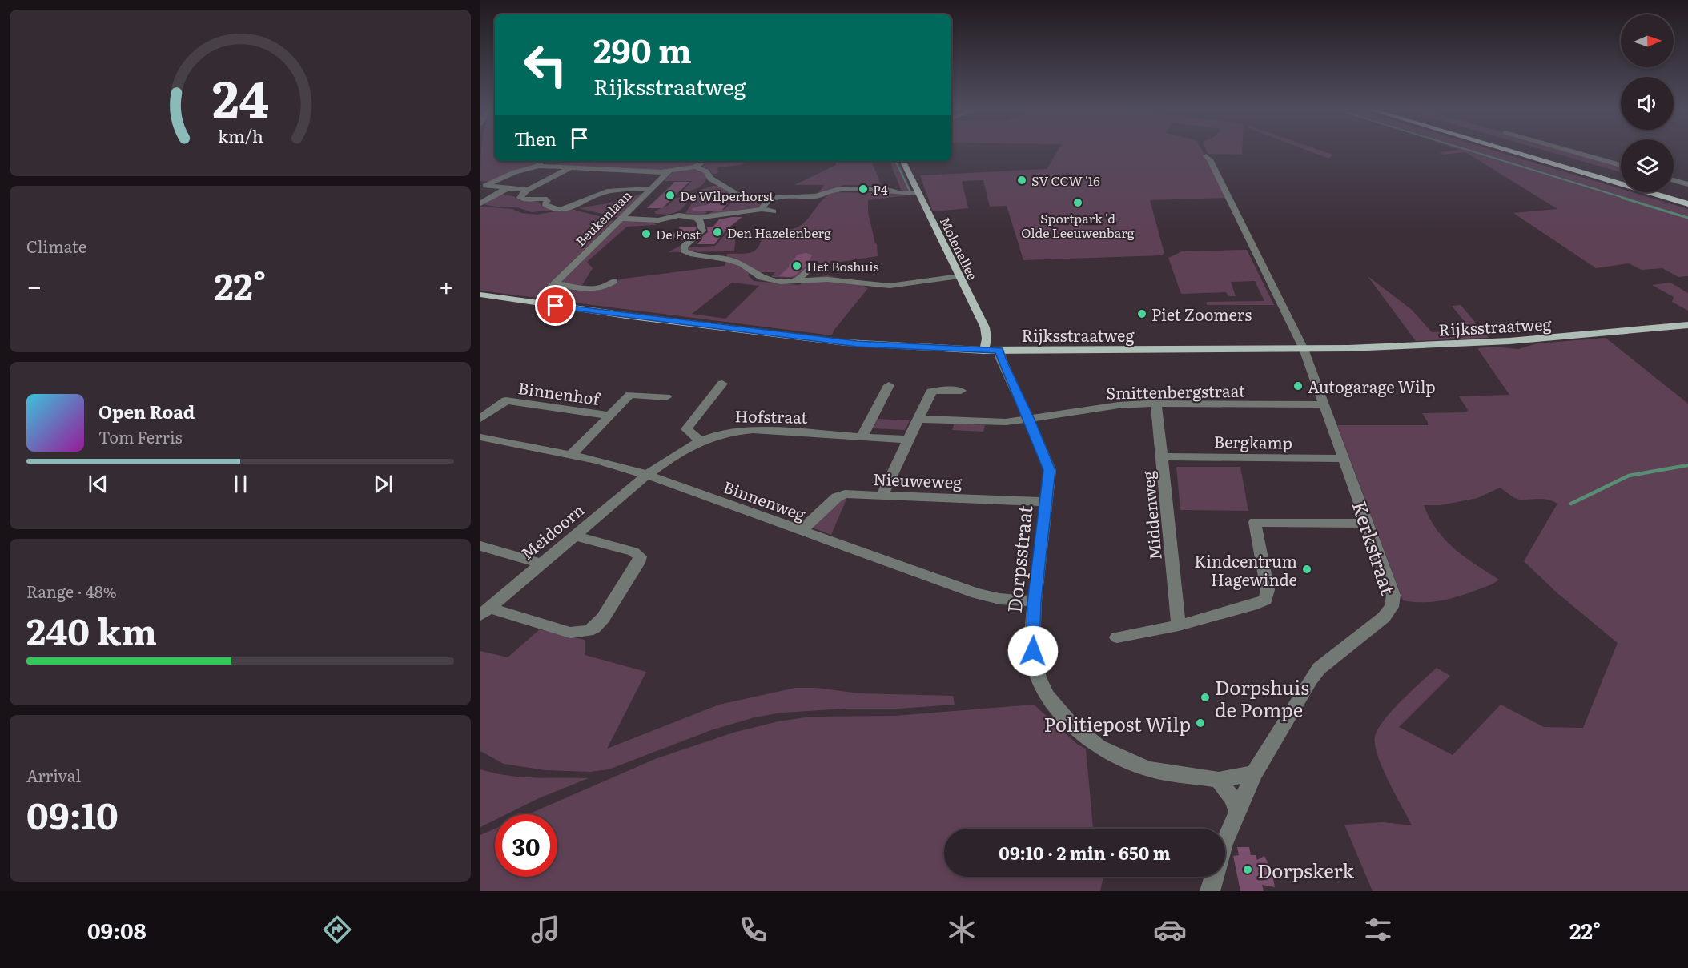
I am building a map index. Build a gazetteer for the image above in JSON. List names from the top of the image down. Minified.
{"streets":{"main road":["Molenallee","Rijksstraatweg"],"street":["Beukenlaan","Smittenbergstraat","Binnenhof","Hofstraat","Bergkamp","Nieuweweg","Binnenweg","Middenweg","Meidoorn","Kerkstraat","Dorpsstraat"]},"crossings":[["Molenallee","Rijksstraatweg"],["Rijksstraatweg","Kerkstraat"],["Rijksstraatweg","Dorpsstraat"],["Smittenbergstraat","Middenweg"],["Smittenbergstraat","Kerkstraat"],["Smittenbergstraat","Dorpsstraat"],["Binnenhof","Binnenweg"],["Hofstraat","Binnenweg"],["Hofstraat","Meidoorn"],["Bergkamp","Middenweg"],["Bergkamp","Kerkstraat"],["Nieuweweg","Binnenweg"],["Nieuweweg","Dorpsstraat"],["Binnenweg","Meidoorn"],["Binnenweg","Dorpsstraat"],["Kerkstraat","Dorpsstraat"]],"places":["SV CCW '16","P4","De Wilperhorst","Sportpark 'd Olde Leeuwenbarg","Den Hazelenberg","De Post","Het Boshuis","Piet Zoomers","Autogarage Wilp","Kindcentrum Hagewinde","Dorpshuis de Pompe","Politiepost Wilp","Dorpskerk"],"north":"right","page":{"turn":["290 m","Rijksstraatweg"],"then":"Then","tile":["Climate",["Range · 48%","240 km"],["Arrival","09:10"]],"heat":["−","22°","+"],"song":["Open Road","Tom Ferris"],"limit":"30","trip":"09:10 · 2 min · 650 m","tabs":["09:08","22°"],"gauge":["24","km/h"]}}
